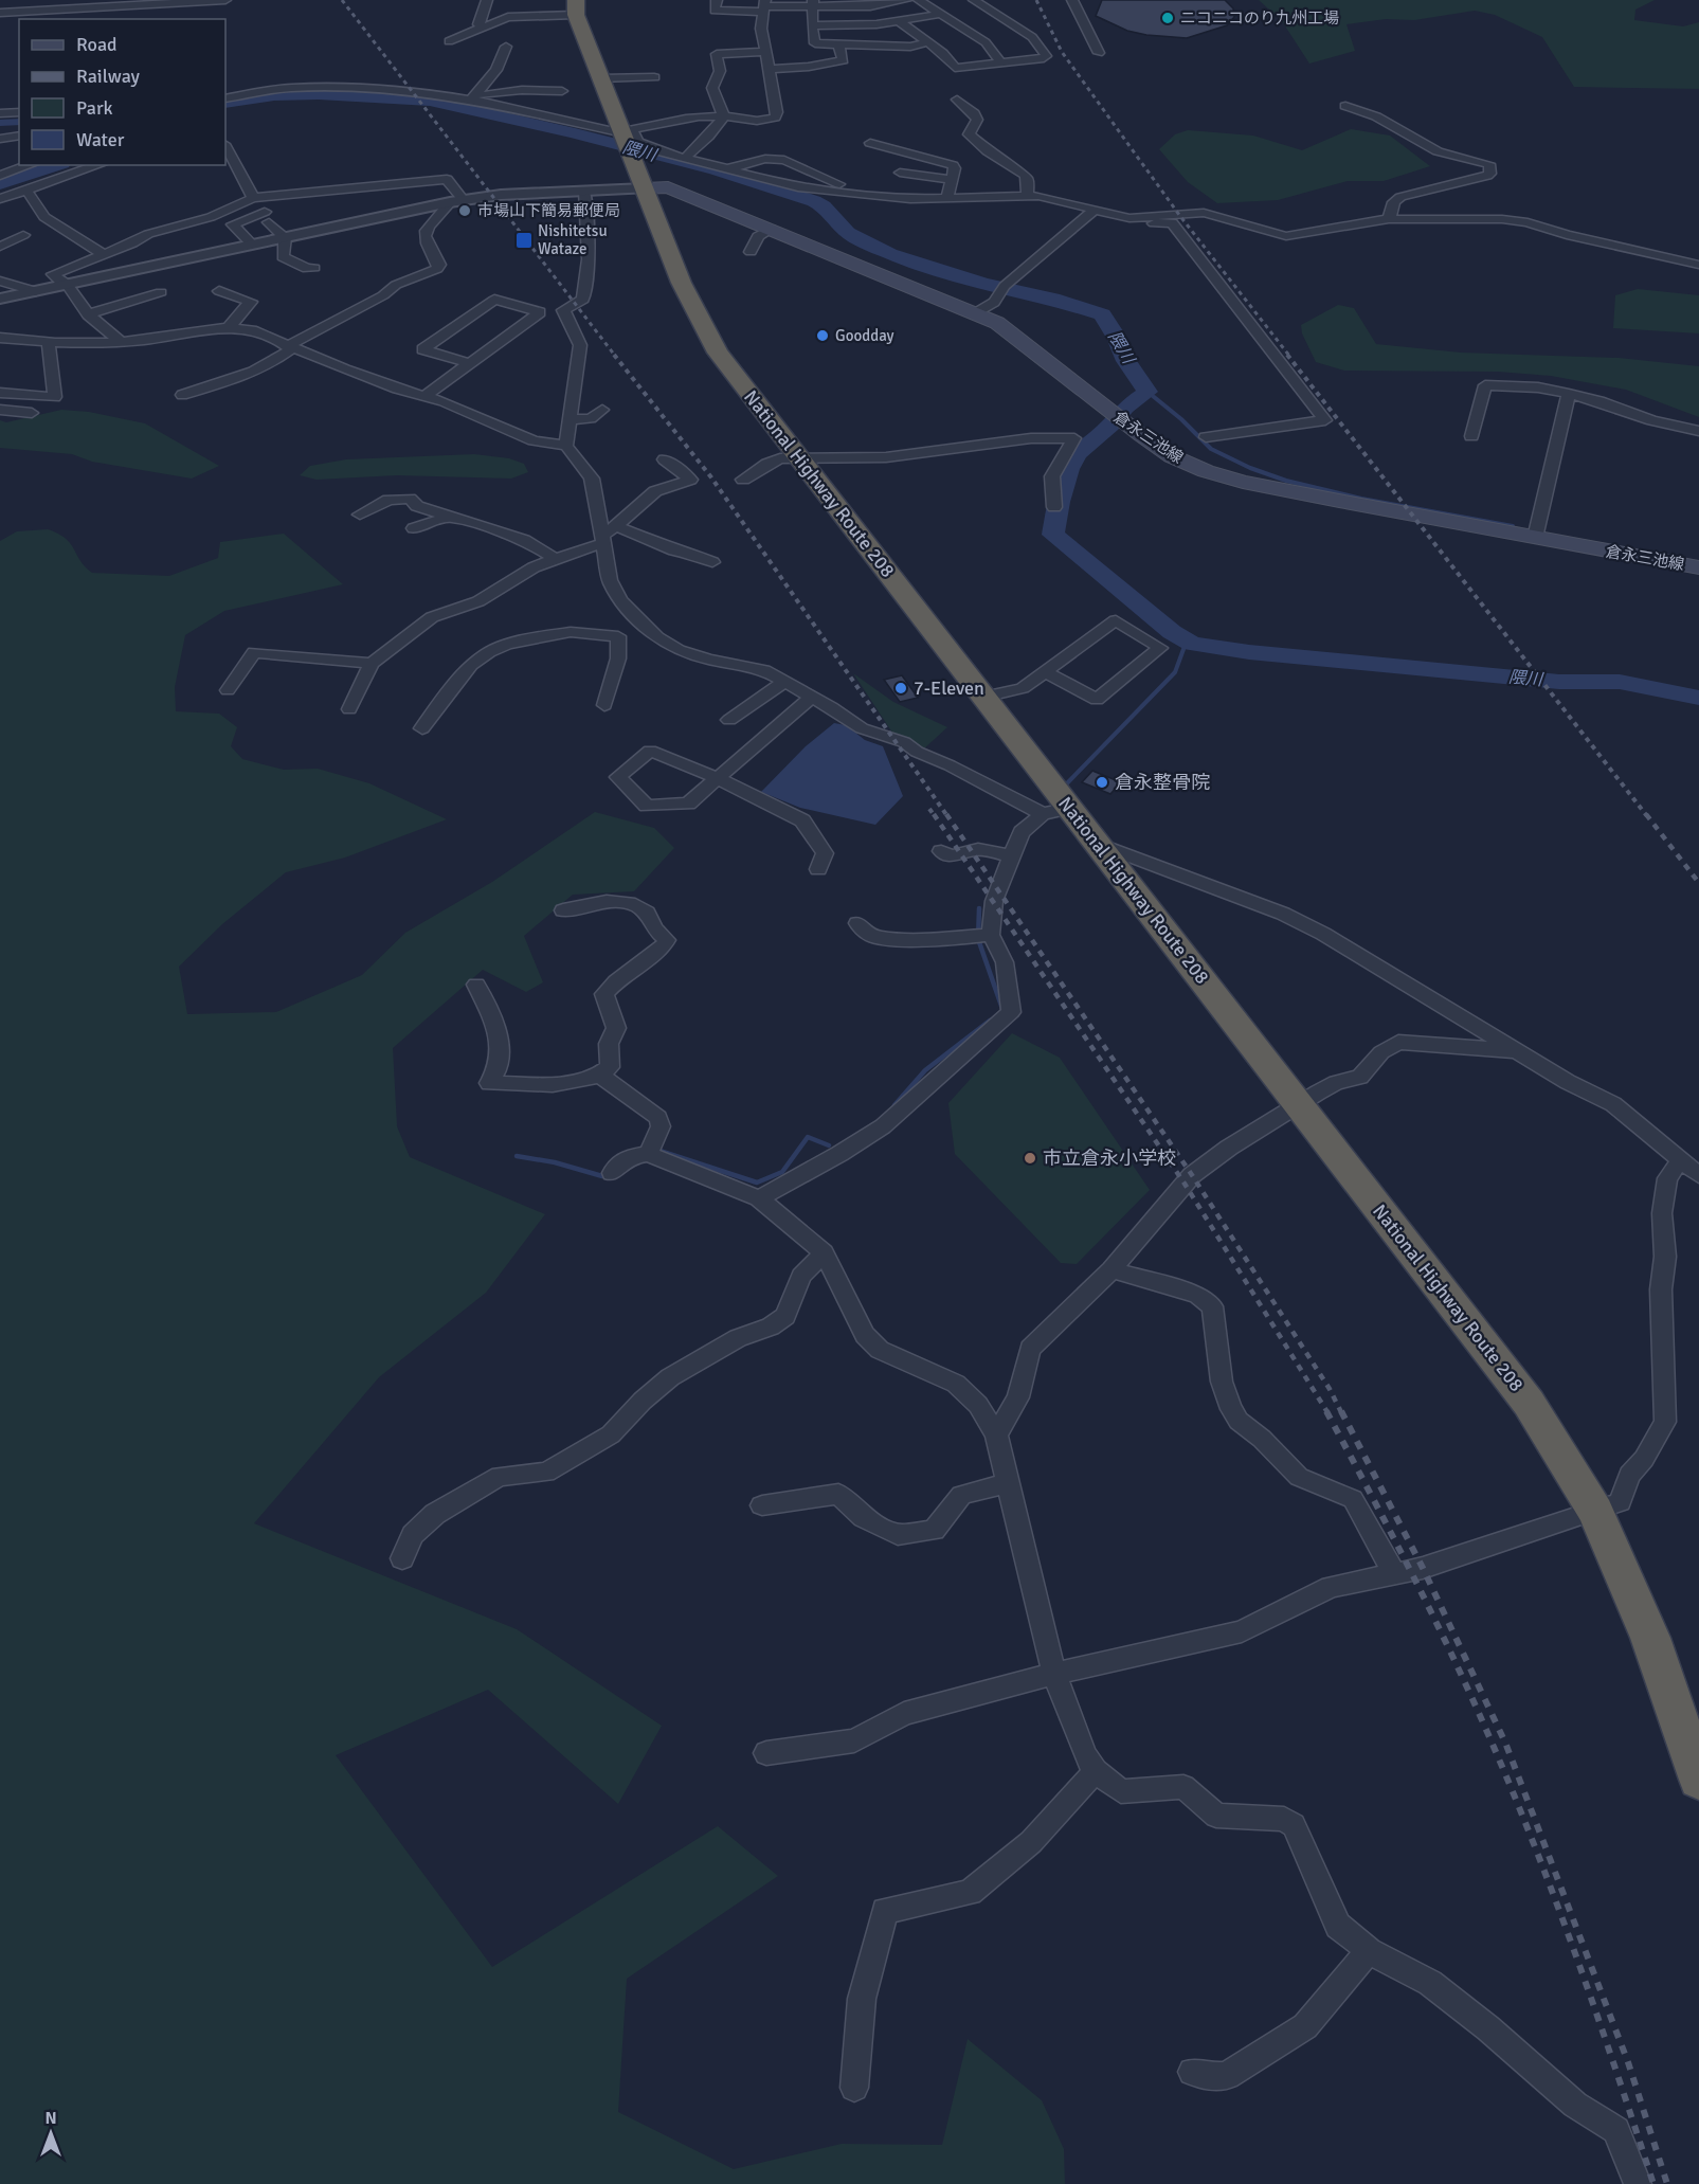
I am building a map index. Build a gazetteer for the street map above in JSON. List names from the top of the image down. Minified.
{"streets":{"highway":["National Highway Route 208"],"main road":["倉永三池線"]},"crossings":[["倉永三池線","National Highway Route 208"]],"water":["隈川"],"places":{"other":["ニコニコのり九州工場","市場山下簡易郵便局","Goodday","7-Eleven","倉永整骨院","市立倉永小学校"],"transit":["Nishitetsu Wataze"]},"legend":["Road","Railway","Park","Water"],"north":"top"}
